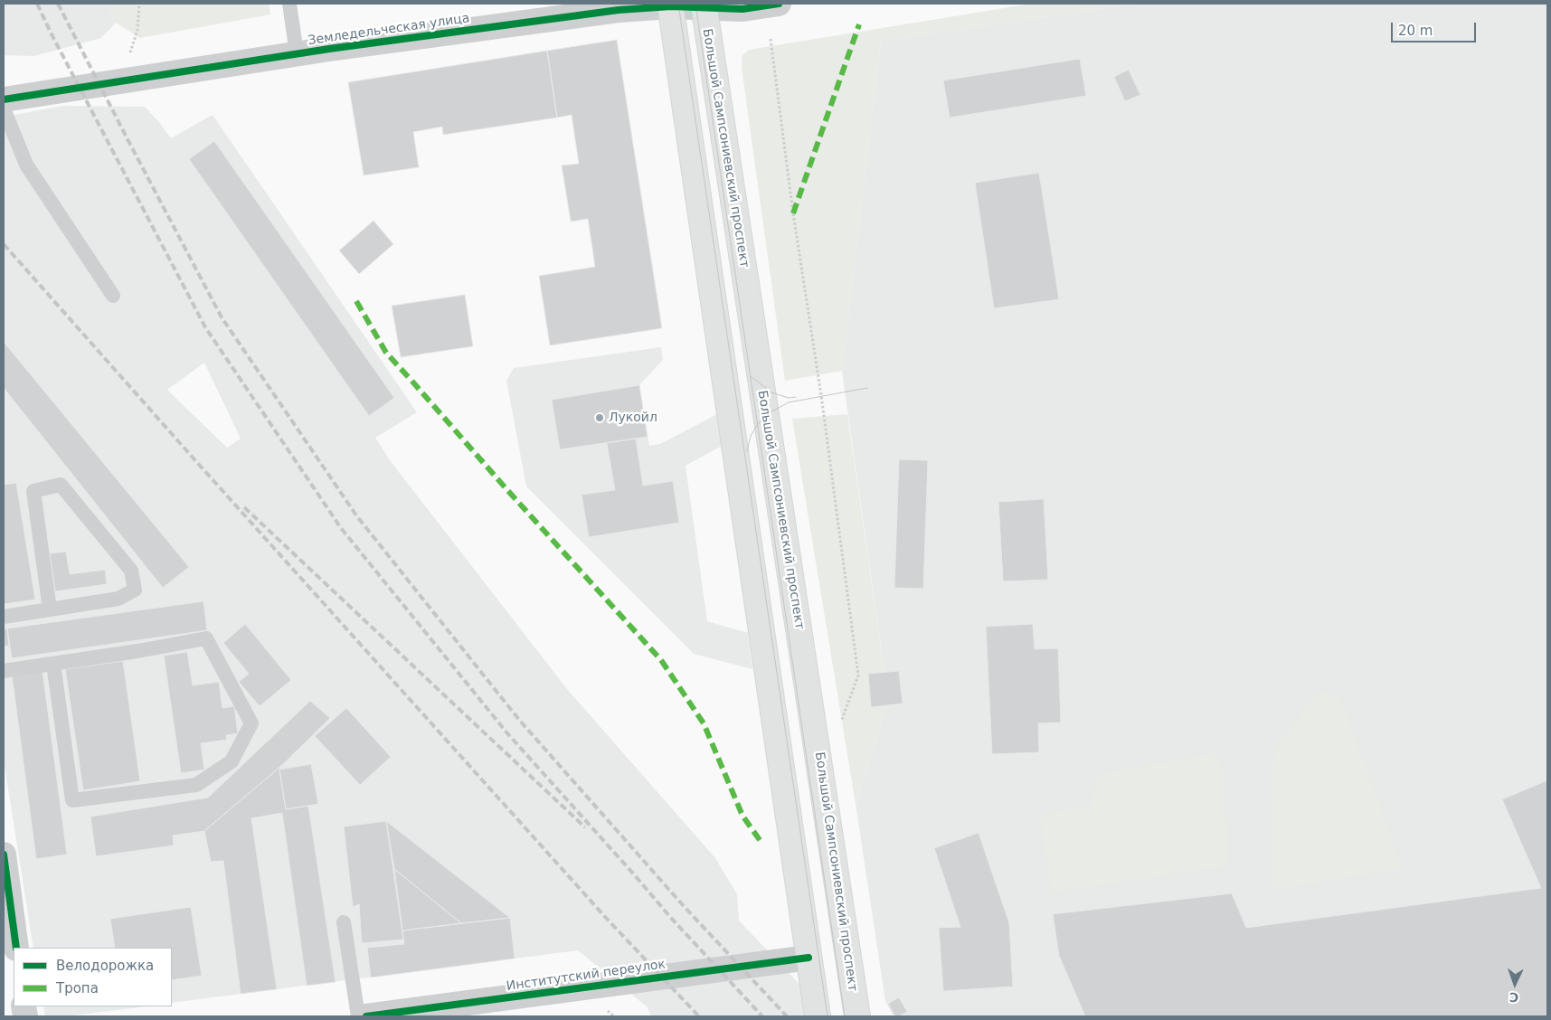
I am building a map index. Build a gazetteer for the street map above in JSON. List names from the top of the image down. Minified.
{"streets":{"main road":["Большой Сампсониевский проспект"],"street":["Земледельческая улица","Институтский переулок"]},"crossings":[["Земледельческая улица","Большой Сампсониевский проспект"]],"places":["Лукойл"],"legend":["Велодорожка","Тропа"],"scale_bar":"20 m","north":"bottom"}
